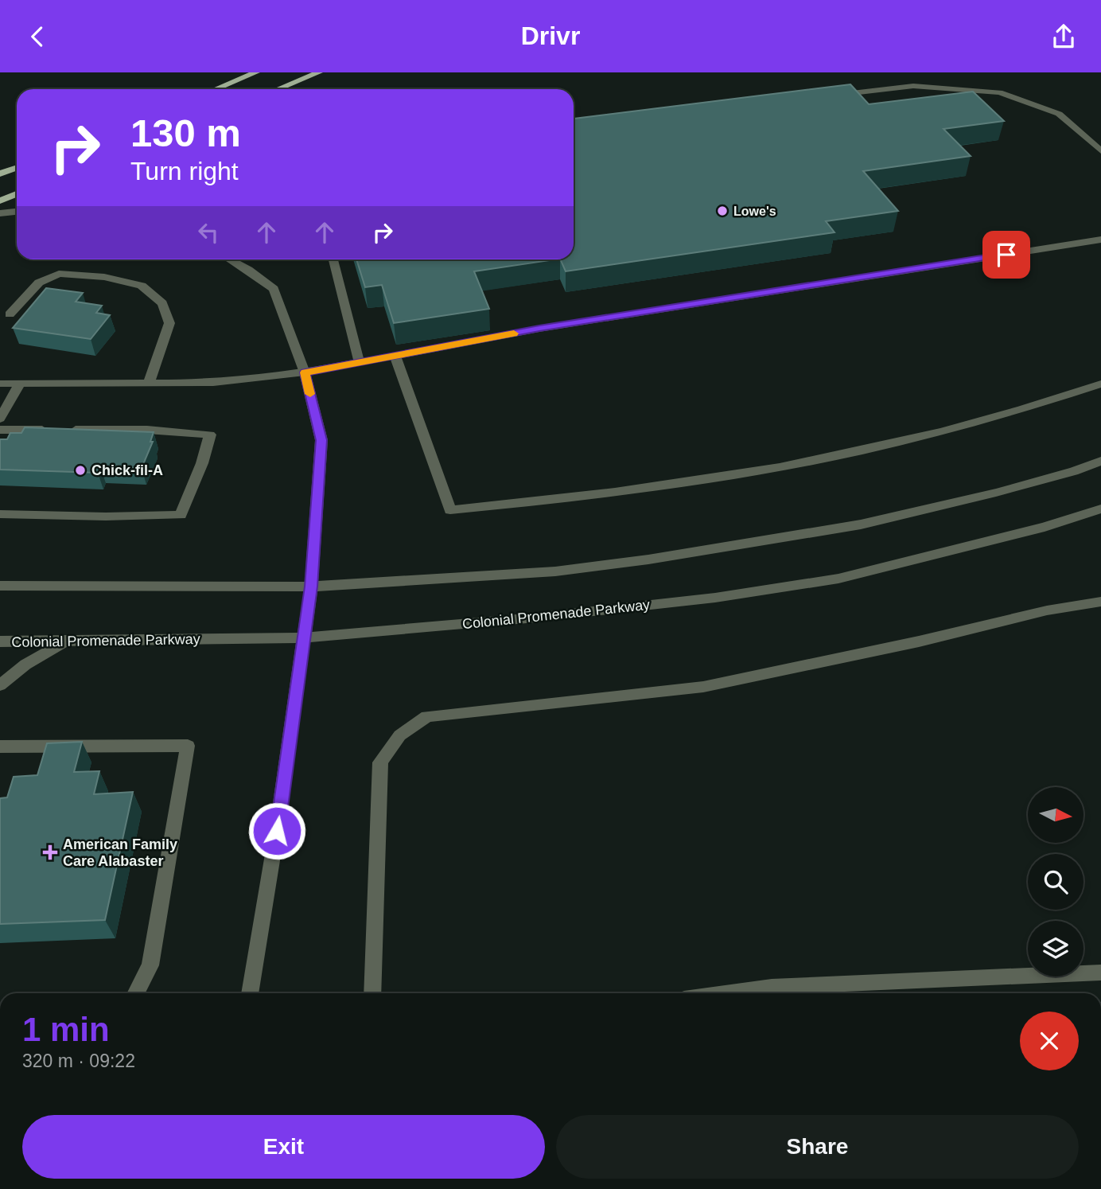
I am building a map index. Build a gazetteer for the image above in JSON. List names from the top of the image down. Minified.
{"streets":{"street":["Colonial Promenade Parkway"]},"places":{"other":["Lowe's","Chick-fil-A"],"health":["American Family Care Alabaster"]},"north":"right","page":{"header":"Drivr","turn":["130 m","Turn right"],"heading":["1 min","320 m · 09:22"],"buttons":["Exit","Share"]}}
